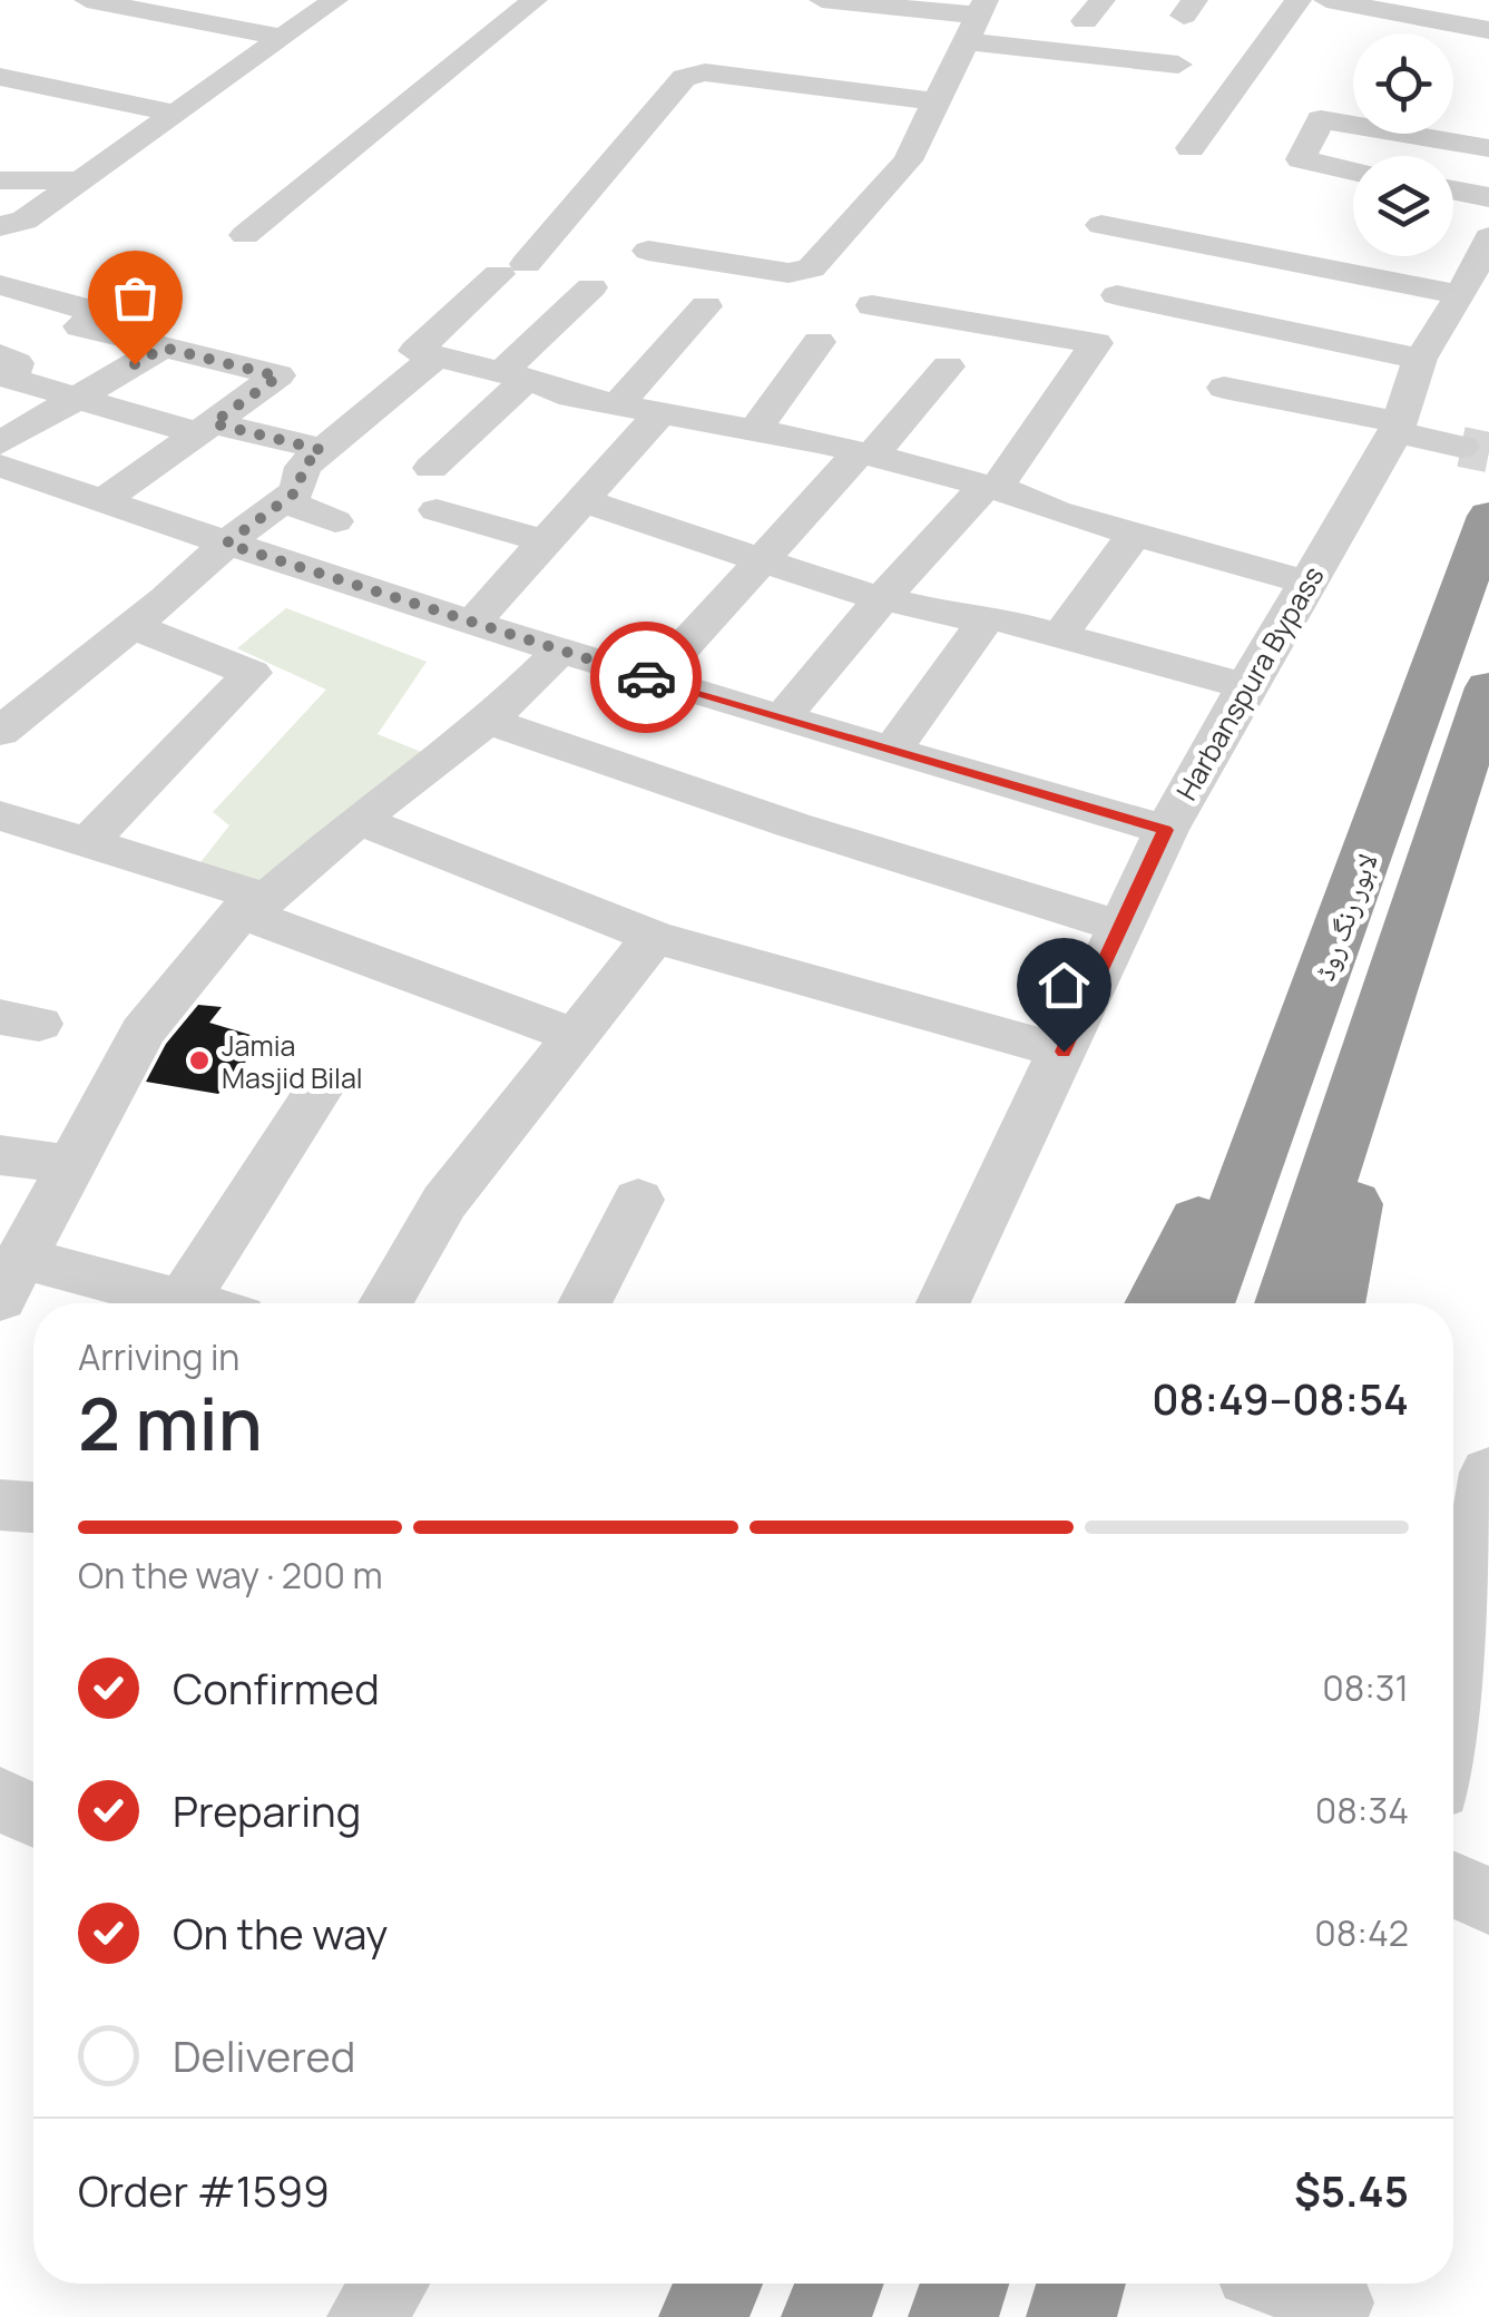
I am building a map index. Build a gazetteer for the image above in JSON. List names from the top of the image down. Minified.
{"streets":{"highway":["لاہور رنگ روڈ"],"street":["Harbanspura Bypass"]},"places":["Jamia Masjid Bilal"],"page":{"heading":["2 min","Arriving in","08:49–08:54"],"panel":["Order #1599","$5.45"],"bar":"On the way · 200 m","list":[["Confirmed","08:31"],["Preparing","08:34"],["On the way","08:42"],"Delivered"]}}
